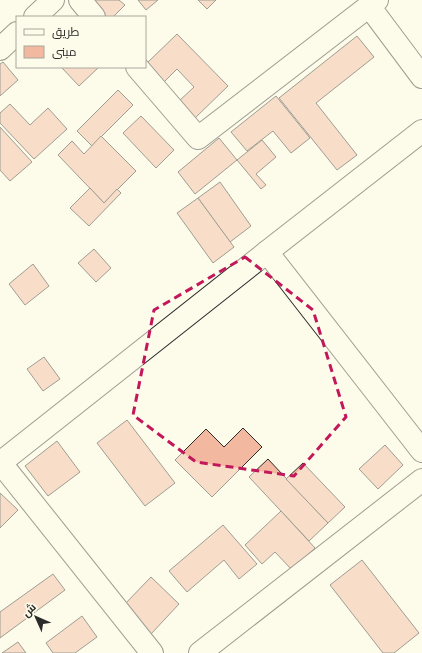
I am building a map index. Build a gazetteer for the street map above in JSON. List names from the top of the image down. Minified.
{"legend":["طريق","مبنى"],"north":"top left"}
